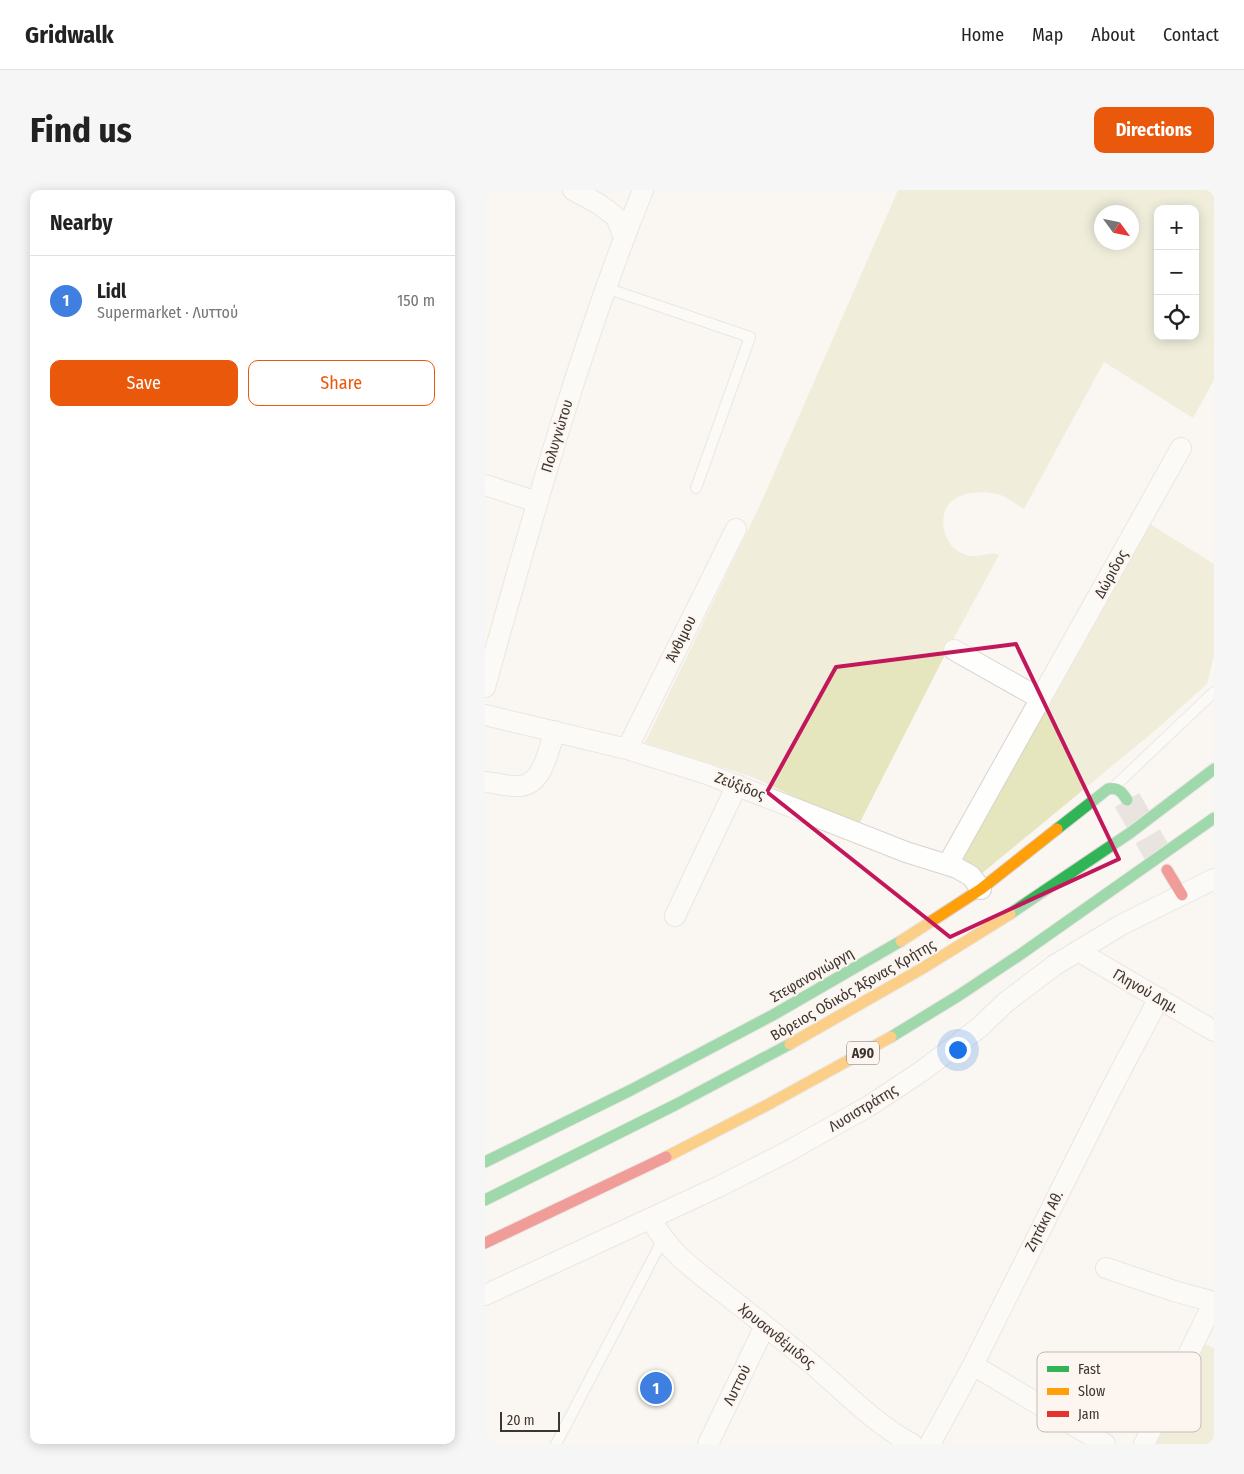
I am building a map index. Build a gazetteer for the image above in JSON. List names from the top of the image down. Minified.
{"streets":{"main road":["Στεφανογιώργη","Βόρειος Οδικός Άξονας Κρήτης","Α90"],"street":["Πολυγνώτου","Δώριδος","Άνθιμου","Ζεύξιδος","Γληνού Δημ.","Λυσιστράτης","Ζητάκη Αθ.","Χρυσανθέμιδος","Λυττού"]},"crossings":[["Δώριδος","Ζεύξιδος"],["Άνθιμου","Ζεύξιδος"],["Ζεύξιδος","Στεφανογιώργη"],["Γληνού Δημ.","Λυσιστράτης"],["Γληνού Δημ.","Ζητάκη Αθ."],["Λυσιστράτης","Χρυσανθέμιδος"],["Χρυσανθέμιδος","Λυττού"]],"legend":["Fast","Slow","Jam"],"scale_bar":"20 m","north":"bottom right","page":{"header":"Gridwalk","nav":["Home","Map","About","Contact"],"buttons":["Directions",["Save","Share"]],"title":"Find us","heading":"Nearby","map_buttons":["+","−"],"list":[{"mark":"1","name":"Lidl","note":"Supermarket · Λυττού","value":"150 m"}],"pins":"1","scale":"20 m"}}
